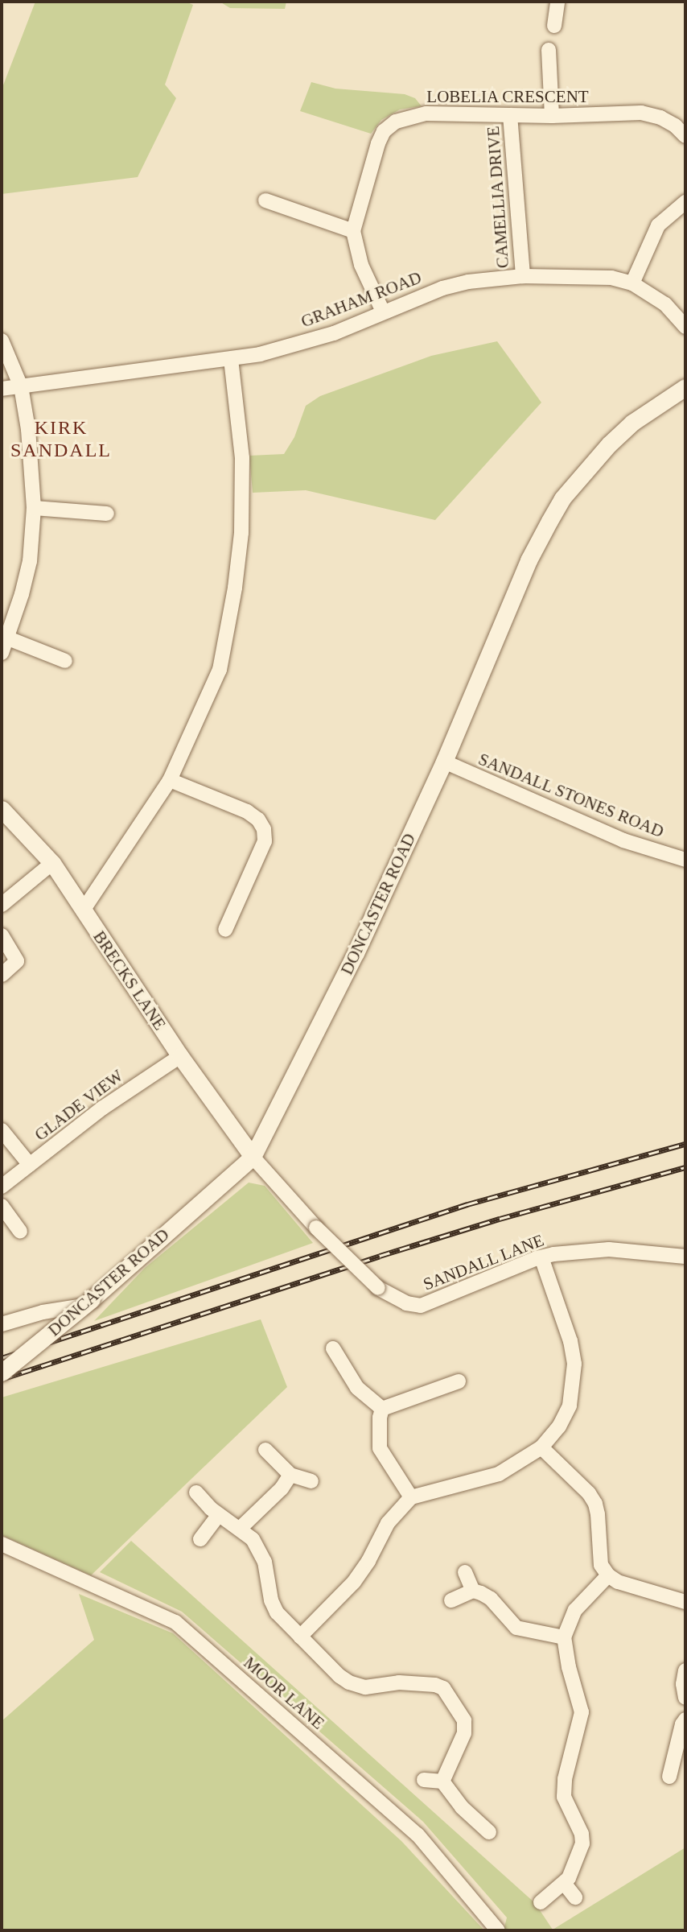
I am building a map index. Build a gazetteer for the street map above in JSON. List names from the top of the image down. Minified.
{"streets":{"street":["LOBELIA CRESCENT","CAMELLIA DRIVE","GRAHAM ROAD","SANDALL STONES ROAD","DONCASTER ROAD","BRECKS LANE","GLADE VIEW","SANDALL LANE","MOOR LANE"]},"crossings":[["LOBELIA CRESCENT","CAMELLIA DRIVE"],["LOBELIA CRESCENT","GRAHAM ROAD"],["CAMELLIA DRIVE","GRAHAM ROAD"],["SANDALL STONES ROAD","DONCASTER ROAD"],["DONCASTER ROAD","BRECKS LANE"],["DONCASTER ROAD","SANDALL LANE"],["BRECKS LANE","GLADE VIEW"],["BRECKS LANE","SANDALL LANE"]],"districts":["KIRK SANDALL"]}
